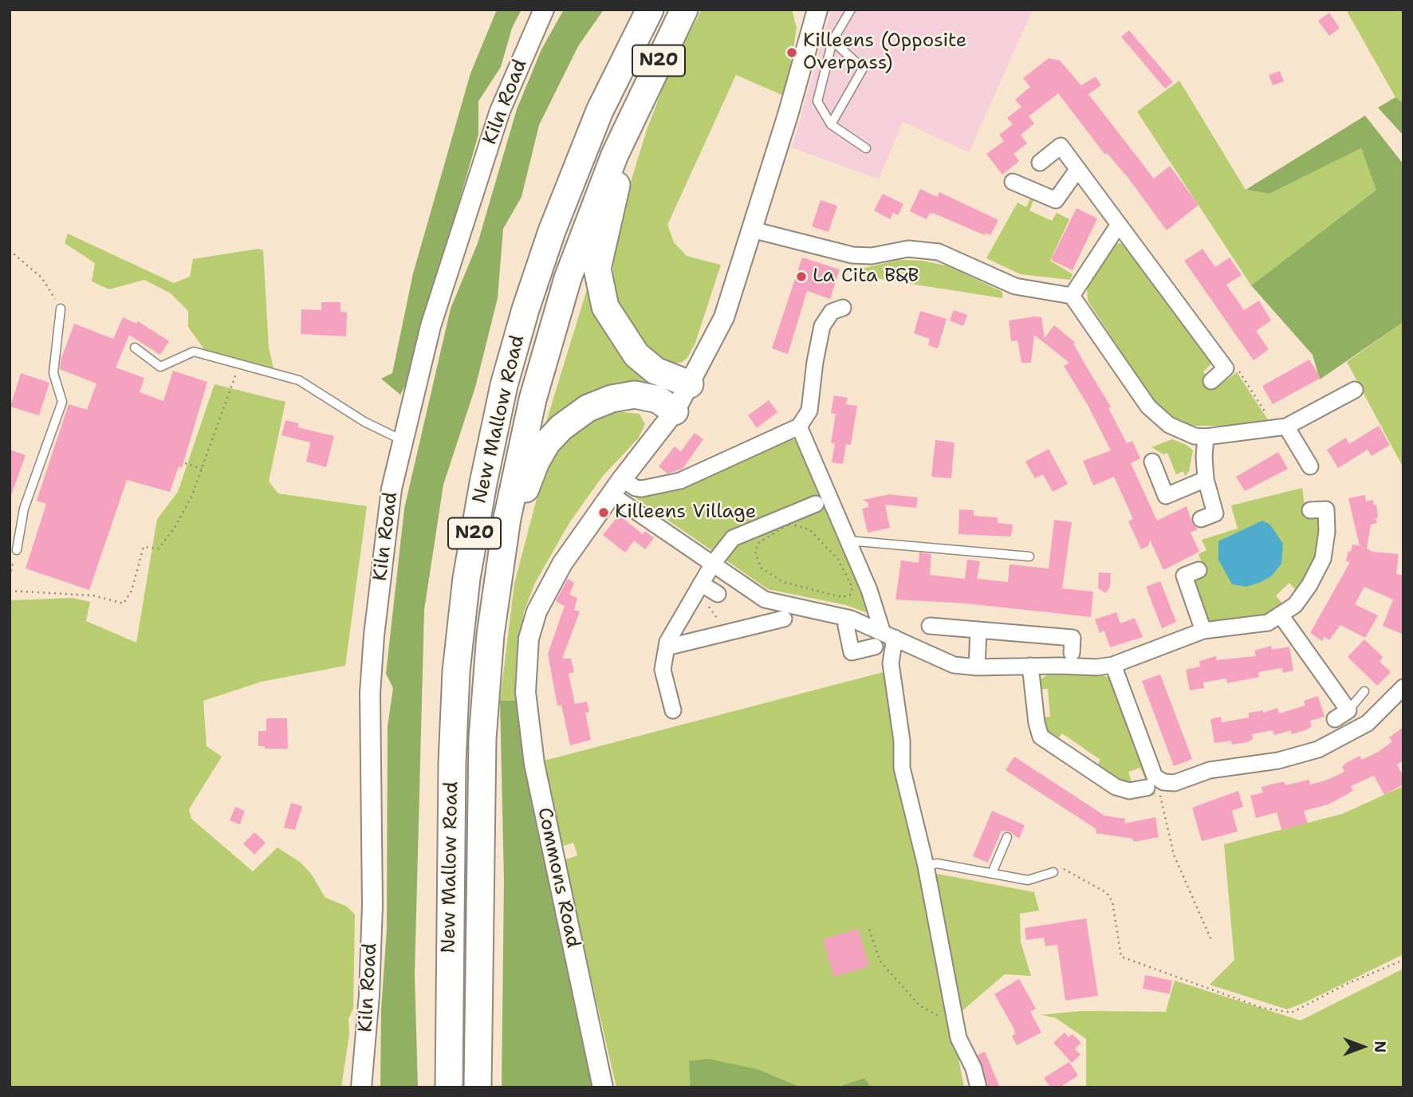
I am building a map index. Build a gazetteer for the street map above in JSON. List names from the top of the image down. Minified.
{"streets":{"highway":["N20","New Mallow Road"],"street":["Kiln Road","Commons Road"]},"crossings":[["N20","New Mallow Road"],["N20","Commons Road"]],"places":["Killeens (Opposite Overpass)","La Cita B&B","Killeens Village"],"north":"right"}
